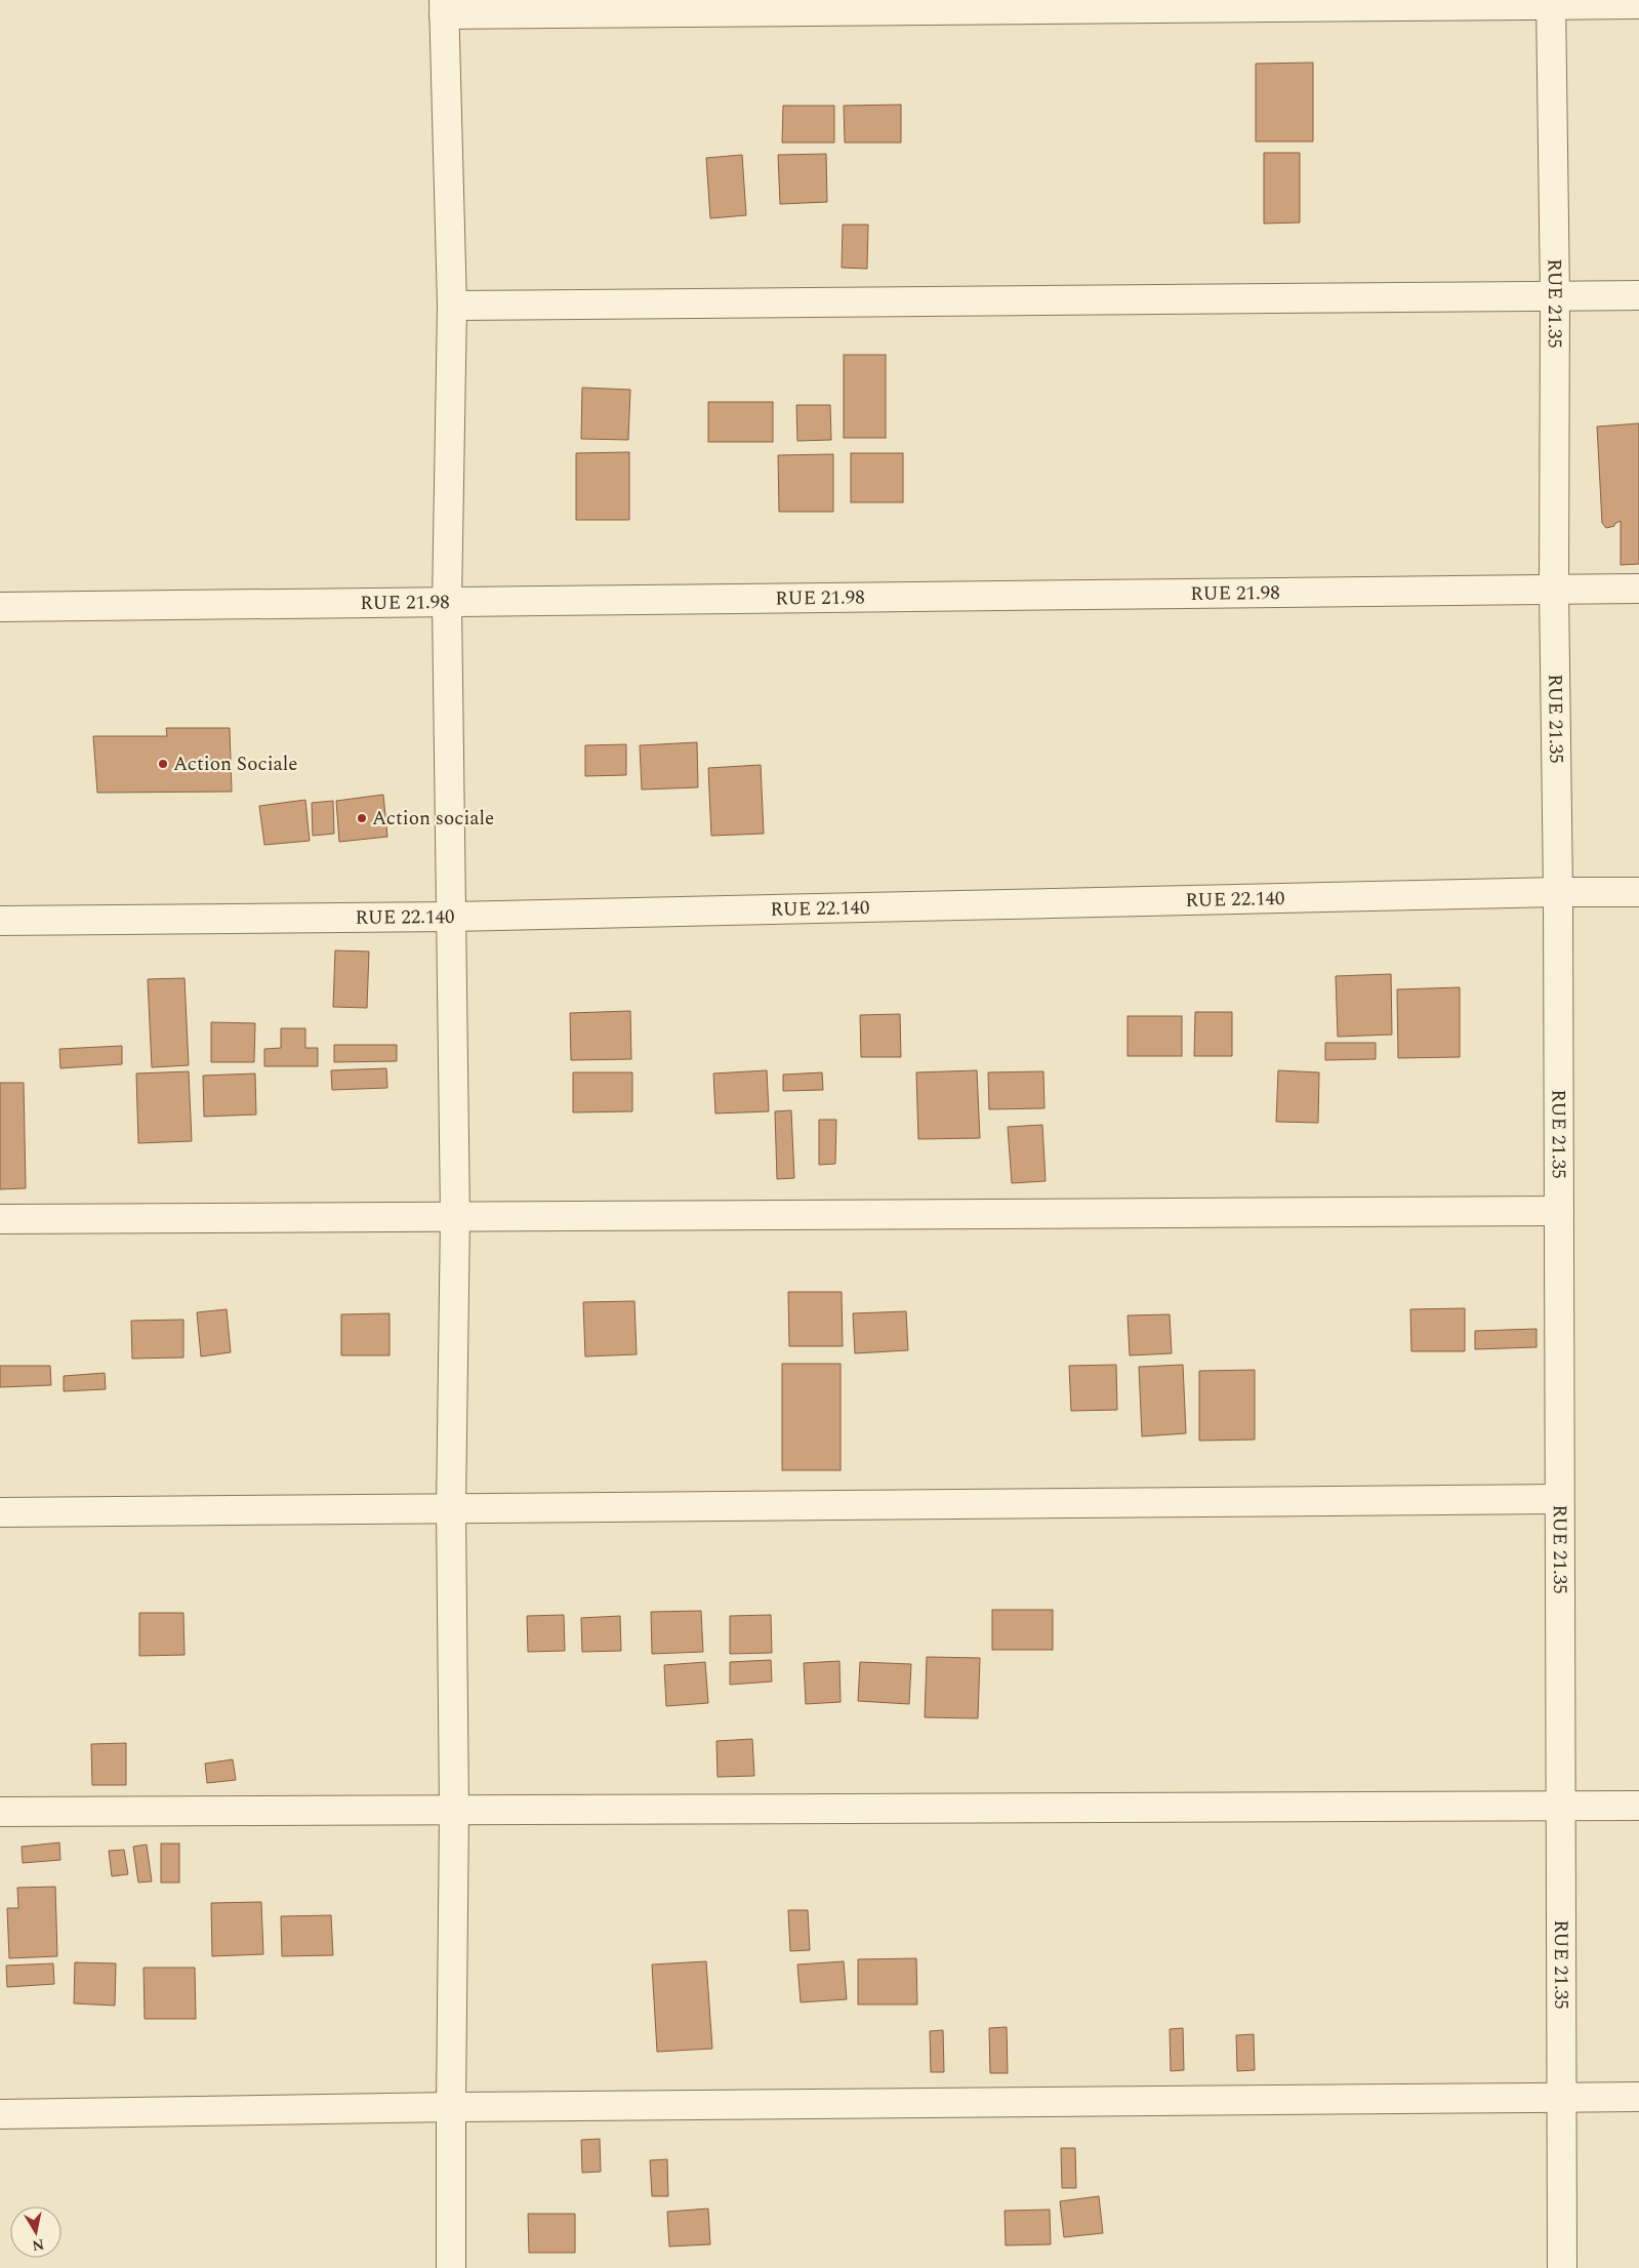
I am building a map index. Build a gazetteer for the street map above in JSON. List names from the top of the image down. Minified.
{"streets":{"street":["RUE 21.35","RUE 21.98","RUE 22.140"]},"crossings":[["RUE 21.35","RUE 21.98"],["RUE 21.35","RUE 22.140"]],"places":["Action Sociale","Action sociale"],"north":"bottom"}
